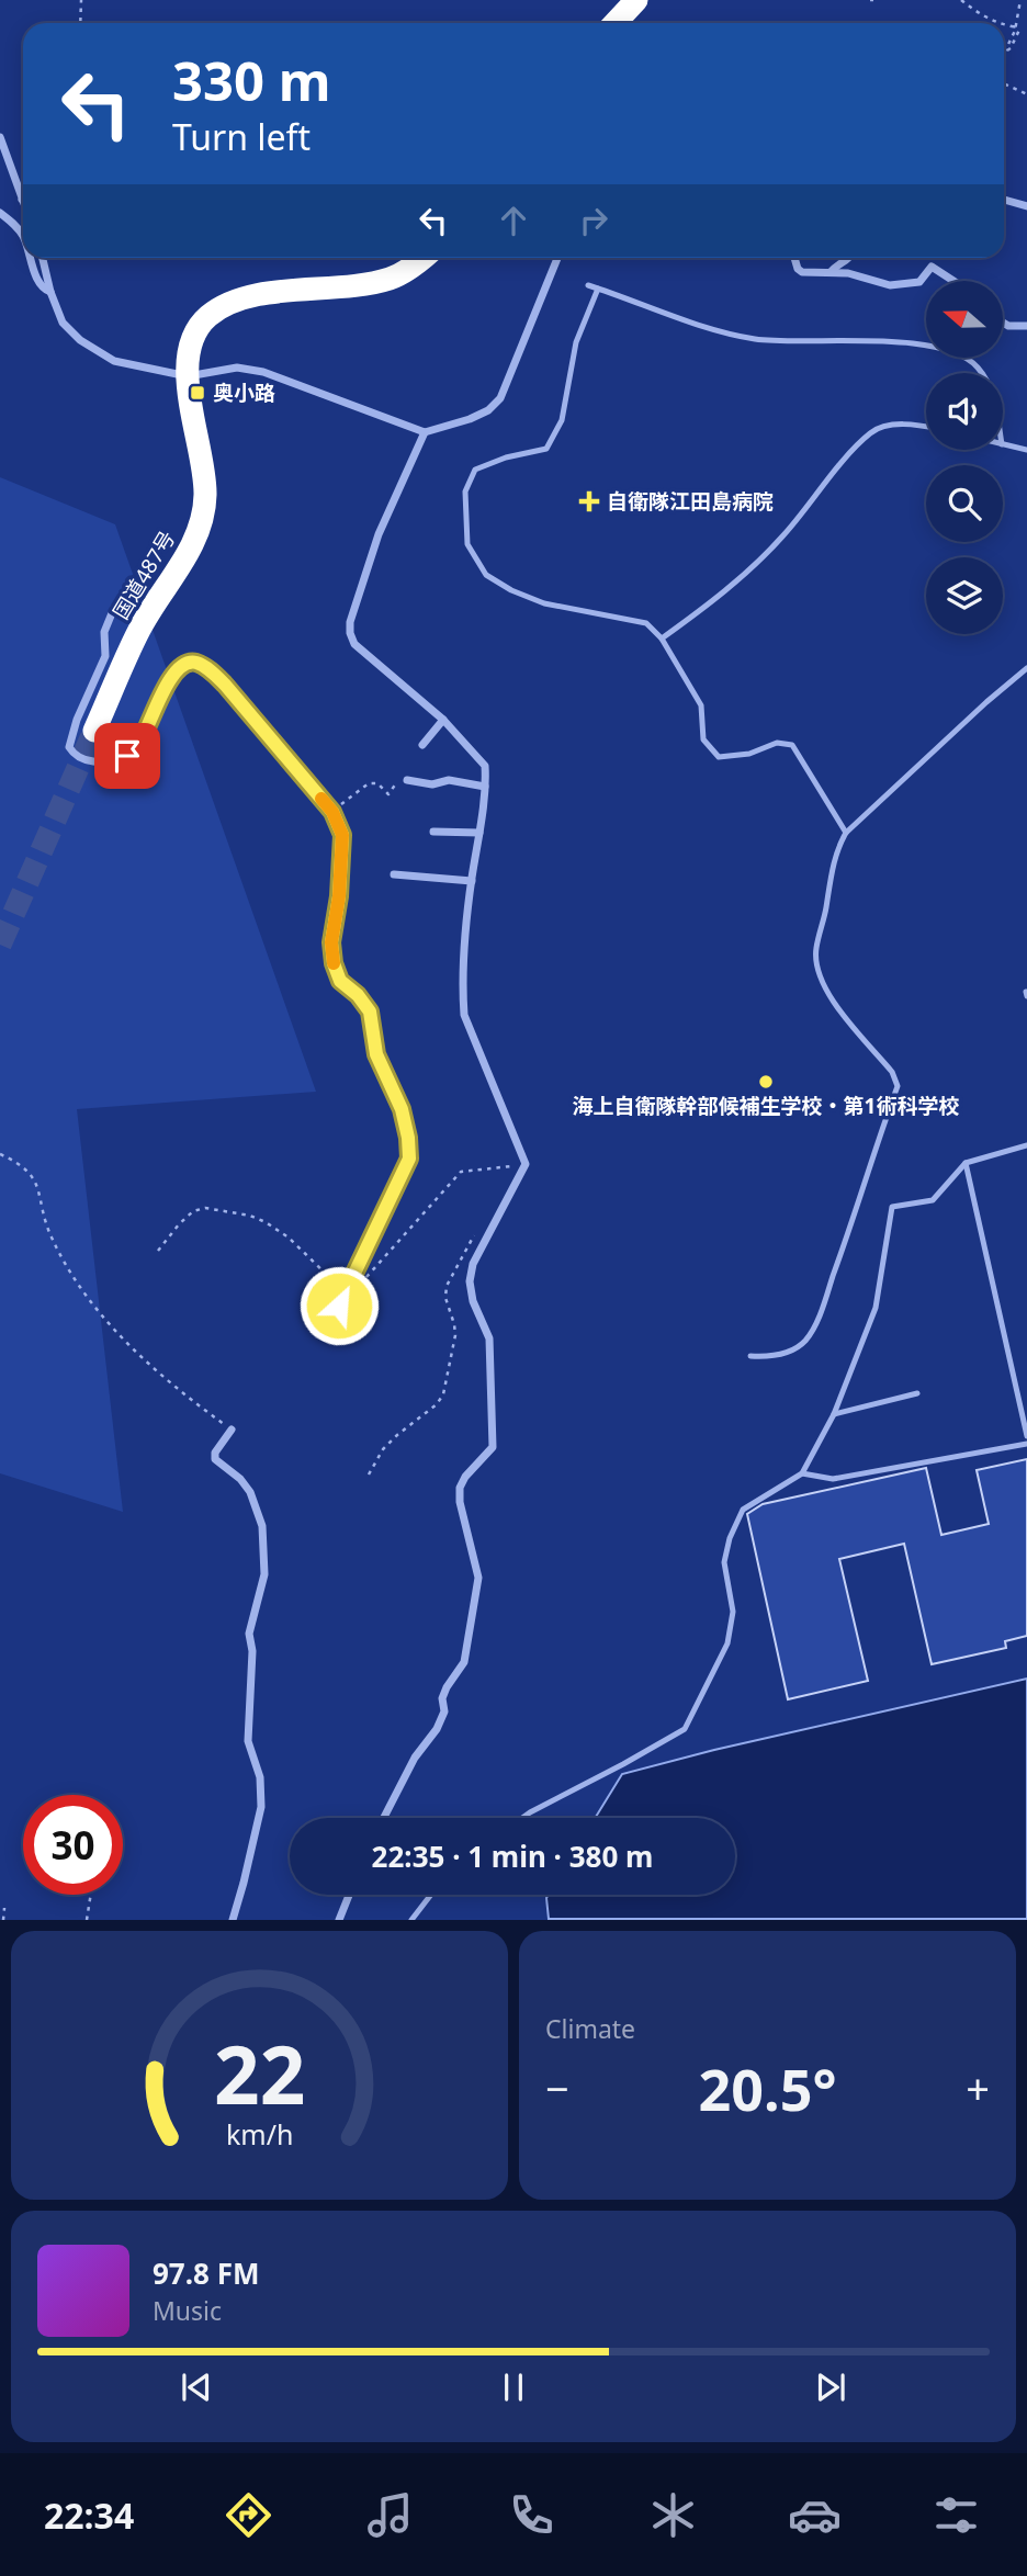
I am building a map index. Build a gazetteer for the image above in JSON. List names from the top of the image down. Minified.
{"streets":{"highway":["国道487号"]},"places":{"transit":["奥小路"],"health":["自衛隊江田島病院"],"other":["海上自衛隊幹部候補生学校・第1術科学校"]},"north":"left","page":{"turn":["330 m","Turn left"],"limit":"30","trip":"22:35 · 1 min · 380 m","tile":"Climate","heat":["−","20.5°","+"],"song":["97.8 FM","Music"],"tabs":"22:34","gauge":["22","km/h"]}}
